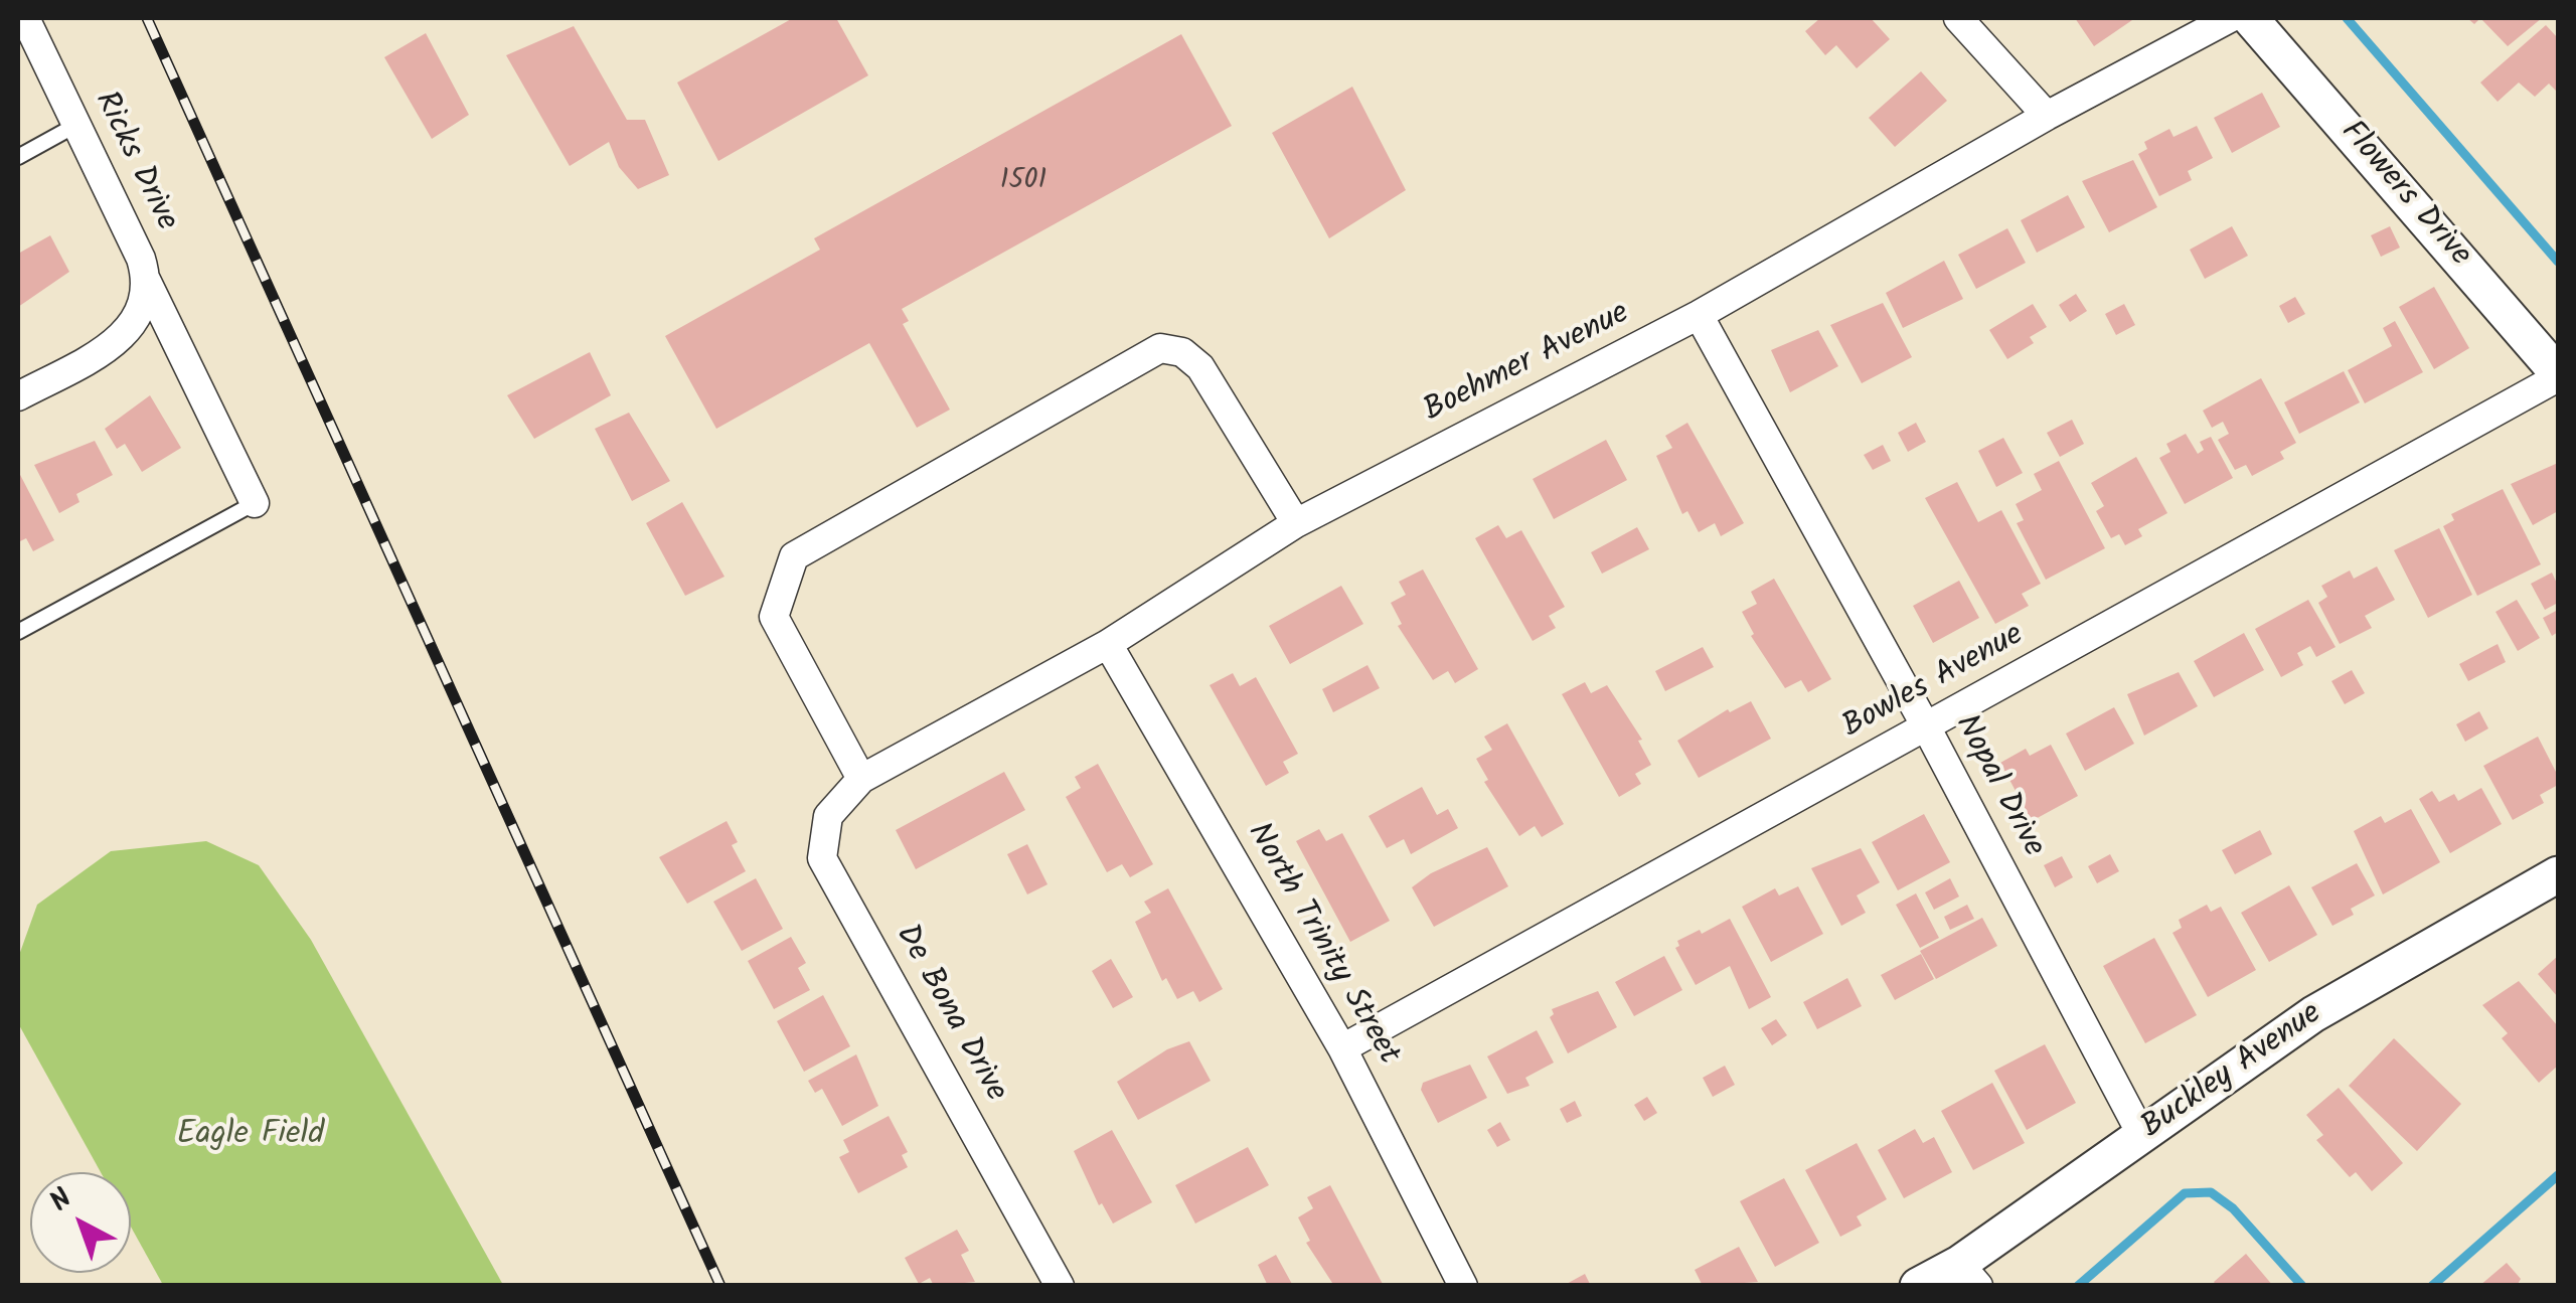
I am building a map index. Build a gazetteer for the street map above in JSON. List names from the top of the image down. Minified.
{"streets":{"street":["Ricks Drive","Flowers Drive","Boehmer Avenue","Bowles Avenue","Nopal Drive","North Trinity Street","De Bona Drive","Buckley Avenue"]},"crossings":[["Flowers Drive","Bowles Avenue"],["Boehmer Avenue","Nopal Drive"],["Boehmer Avenue","North Trinity Street"],["Boehmer Avenue","De Bona Drive"],["Bowles Avenue","Nopal Drive"],["Bowles Avenue","North Trinity Street"],["Nopal Drive","Buckley Avenue"]],"parks":["Eagle Field"],"house_numbers":["1501"],"north":"top left"}
